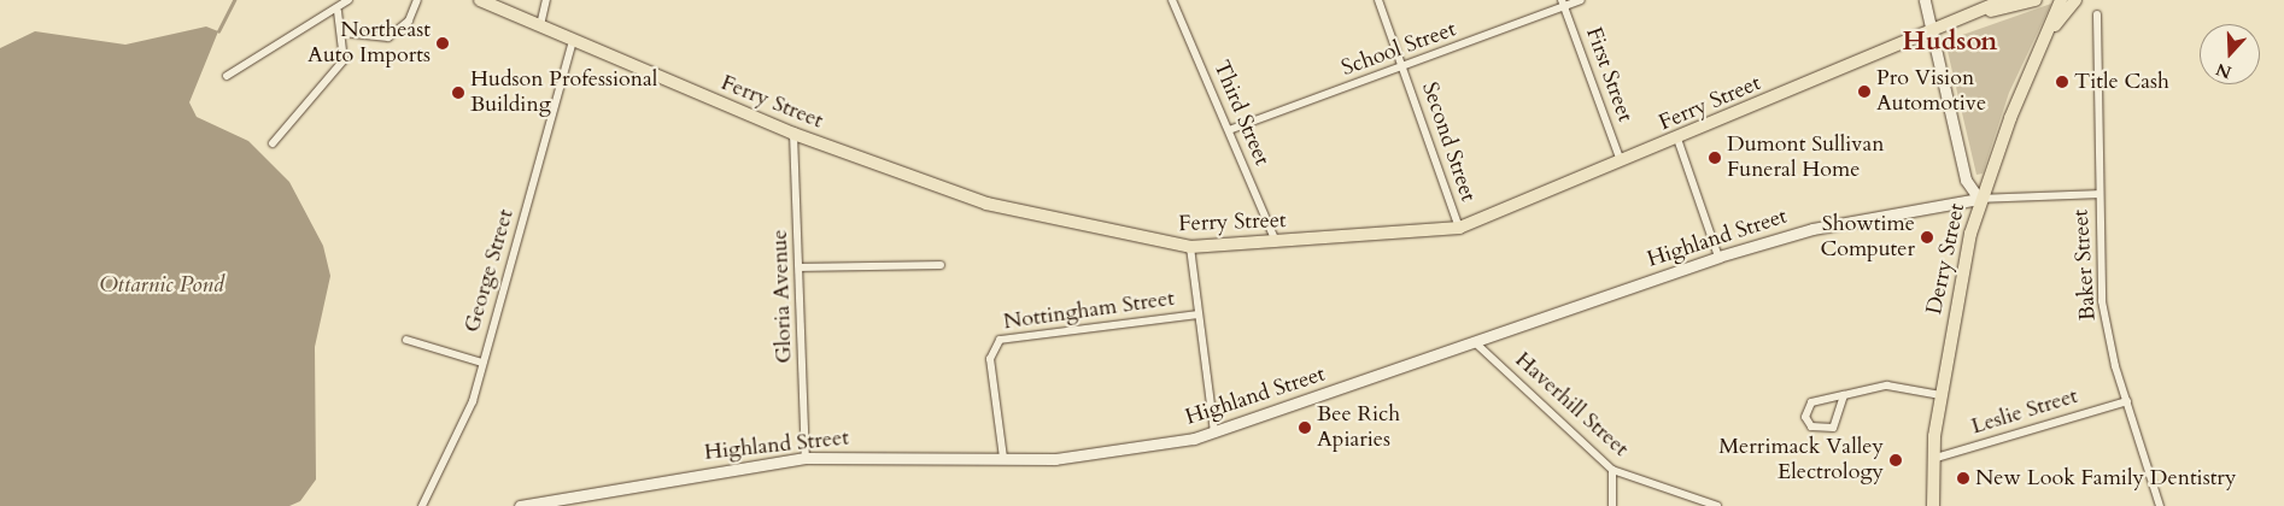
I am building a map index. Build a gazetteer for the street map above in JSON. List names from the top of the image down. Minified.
{"streets":{"main road":["Ferry Street","Derry Street"],"street":["School Street","First Street","Third Street","Second Street","Highland Street","Baker Street","George Street","Gloria Avenue","Nottingham Street","Haverhill Street","Leslie Street"]},"crossings":[["School Street","First Street"],["School Street","Third Street"],["School Street","Second Street"],["First Street","Ferry Street"],["Ferry Street","Third Street"],["Ferry Street","Second Street"],["Ferry Street","George Street"],["Ferry Street","Gloria Avenue"],["Highland Street","Derry Street"],["Highland Street","Gloria Avenue"],["Highland Street","Nottingham Street"],["Highland Street","Haverhill Street"],["Derry Street","Leslie Street"],["Baker Street","Leslie Street"]],"districts":["Hudson"],"water":["Ottarnic Pond"],"places":["Northeast Auto Imports","Title Cash","Pro Vision Automotive","Hudson Professional Building","Dumont Sullivan Funeral Home","Showtime Computer","Bee Rich Apiaries","Merrimack Valley Electrology","New Look Family Dentistry"],"north":"bottom"}
